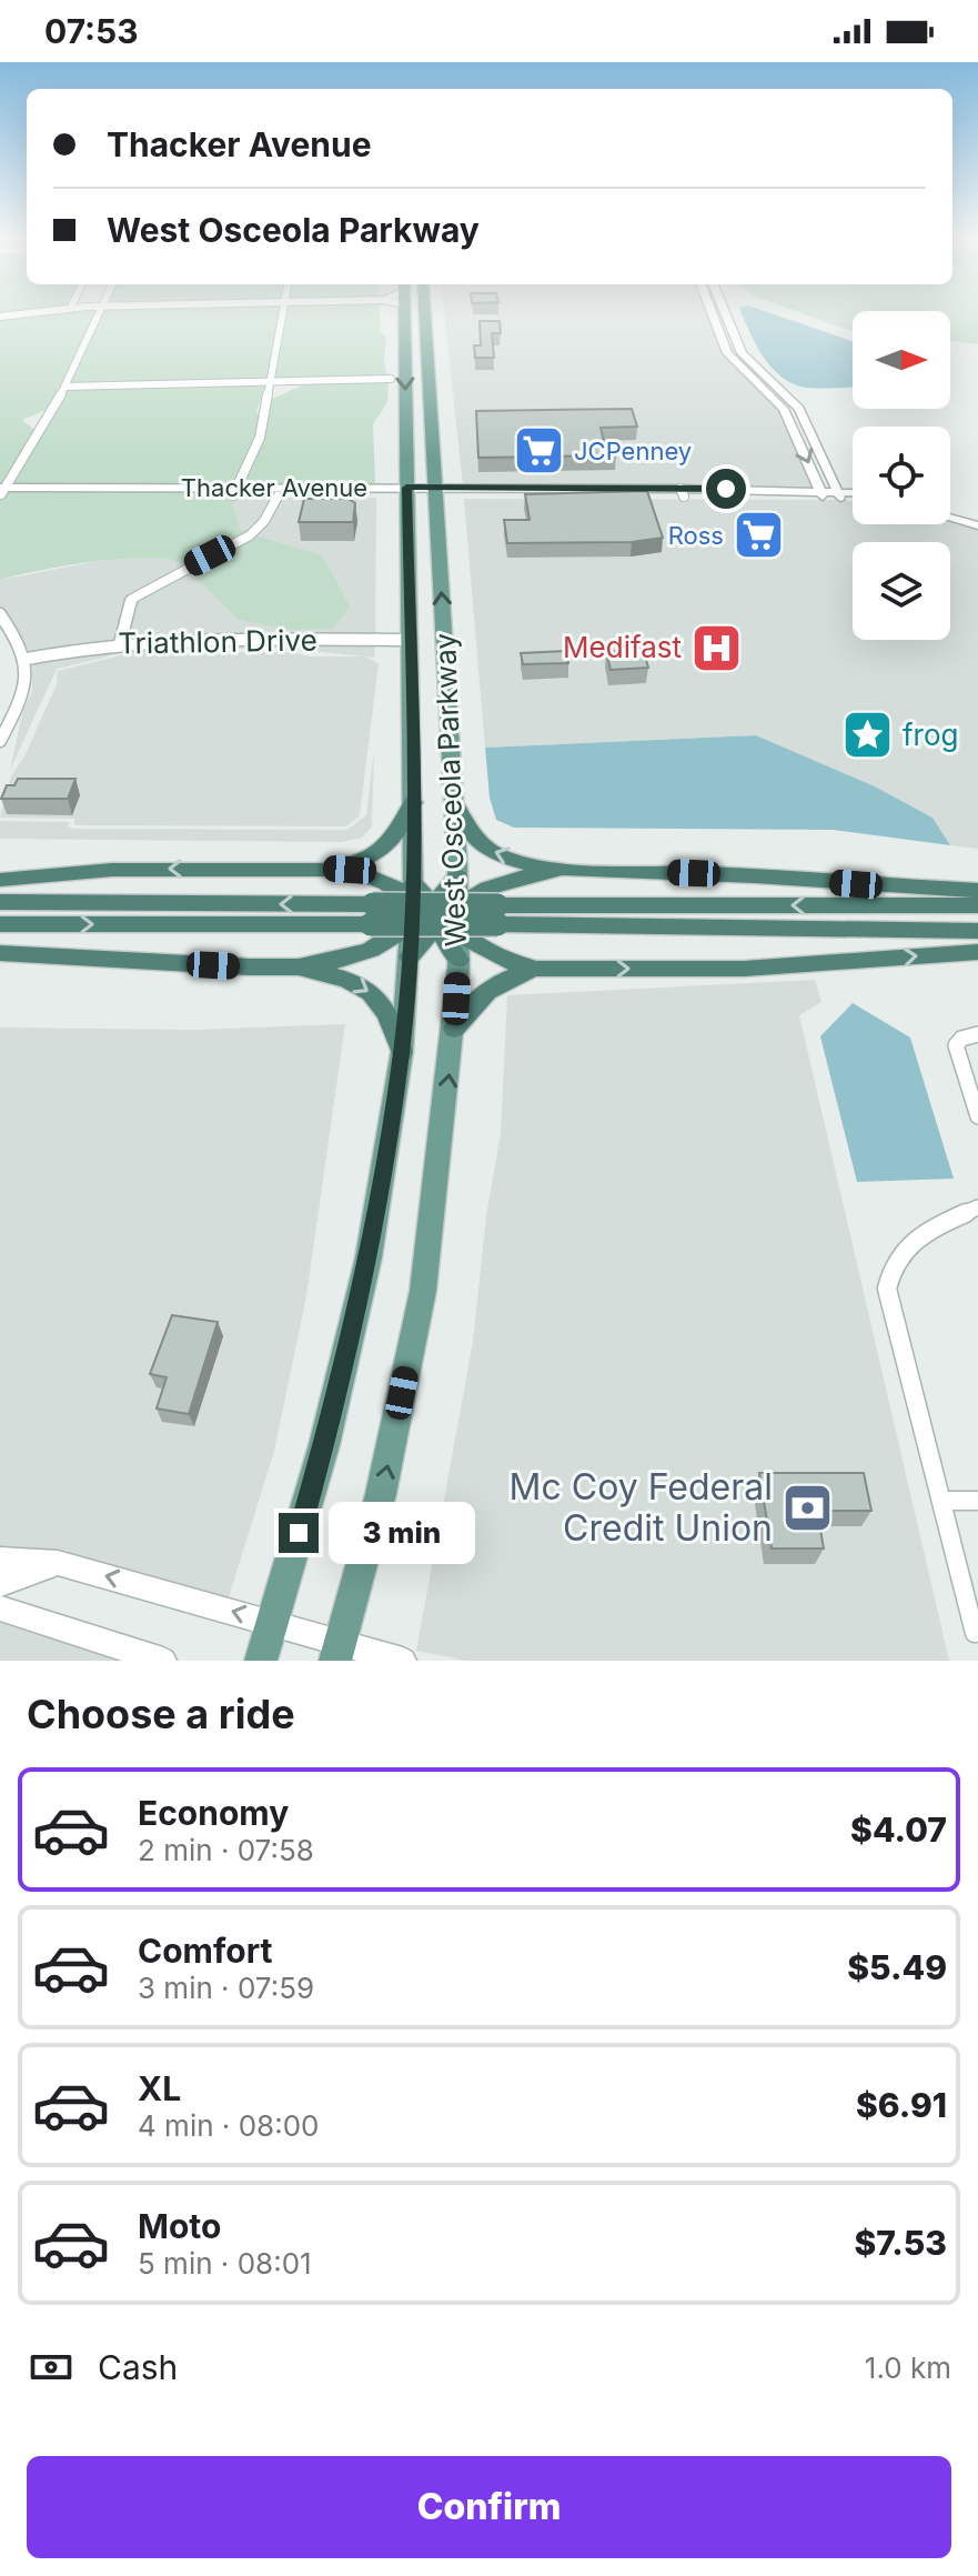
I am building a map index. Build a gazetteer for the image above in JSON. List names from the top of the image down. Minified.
{"streets":{"main road":["West Osceola Parkway"],"street":["Thacker Avenue","Triathlon Drive"]},"crossings":[["Thacker Avenue","West Osceola Parkway"],["Triathlon Drive","West Osceola Parkway"]],"places":{"supermarket":["JCPenney","Ross"],"hospital":["Medifast"],"place":["frog"],"bank":["Mc Coy Federal Credit Union"]},"north":"right","page":{"status":"07:53","banner":["Thacker Avenue","West Osceola Parkway"],"bubble":"3 min","heading":"Choose a ride","list":[{"name":"Economy","note":"2 min · 07:58","value":"$4.07"},{"name":"Comfort","note":"3 min · 07:59","value":"$5.49"},{"name":"XL","note":"4 min · 08:00","value":"$6.91"},{"name":"Moto","note":"5 min · 08:01","value":"$7.53"}],"pay":["Cash","1.0 km"],"buttons":"Confirm"}}
